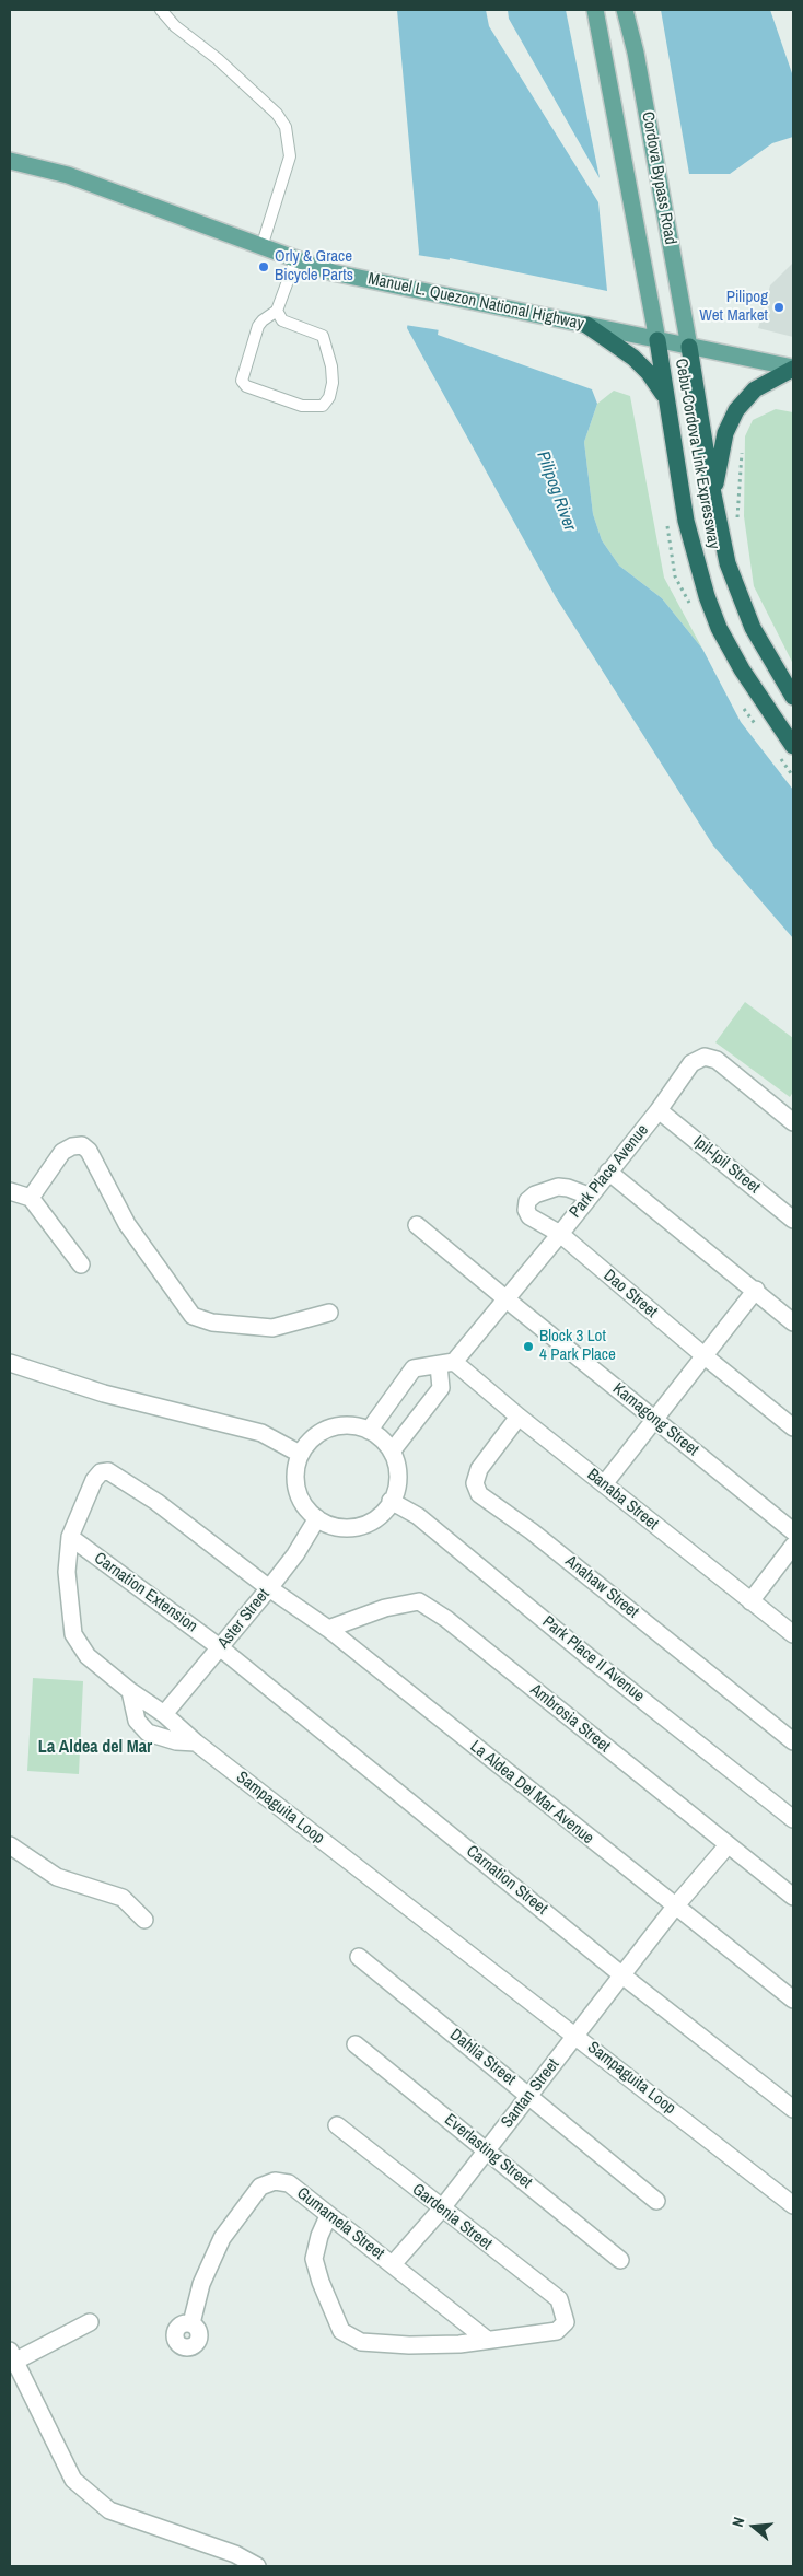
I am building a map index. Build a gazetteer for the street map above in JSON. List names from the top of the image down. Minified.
{"streets":{"highway":["Cebu-Cordova Link Expressway"],"main road":["Cordova Bypass Road","Manuel L. Quezon National Highway"],"street":["Ipil-Ipil Street","Park Place Avenue","Dao Street","Kamagong Street","Banaba Street","Anahaw Street","Carnation Extension","Aster Street","Park Place II Avenue","Ambrosia Street","La Aldea Del Mar Avenue","Sampaguita Loop","Carnation Street","Dahlia Street","Santan Street","Everlasting Street","Gardenia Street","Gumamela Street"]},"crossings":[["Cordova Bypass Road","Manuel L. Quezon National Highway"],["Cordova Bypass Road","Cebu-Cordova Link Expressway"],["Manuel L. Quezon National Highway","Cebu-Cordova Link Expressway"],["Ipil-Ipil Street","Park Place Avenue"],["Park Place Avenue","Dao Street"],["Park Place Avenue","Kamagong Street"],["Park Place Avenue","Banaba Street"],["Banaba Street","Anahaw Street"],["Carnation Extension","Aster Street"],["Carnation Extension","Sampaguita Loop"],["Carnation Extension","Carnation Street"],["Aster Street","Park Place II Avenue"],["Aster Street","La Aldea Del Mar Avenue"],["Aster Street","Sampaguita Loop"],["Aster Street","Carnation Street"],["Ambrosia Street","La Aldea Del Mar Avenue"],["Ambrosia Street","Santan Street"],["La Aldea Del Mar Avenue","Sampaguita Loop"],["La Aldea Del Mar Avenue","Santan Street"],["Sampaguita Loop","Santan Street"],["Carnation Street","Santan Street"],["Dahlia Street","Santan Street"],["Santan Street","Everlasting Street"],["Santan Street","Gardenia Street"],["Santan Street","Gumamela Street"],["Gardenia Street","Gumamela Street"]],"districts":["La Aldea del Mar"],"water":["Pilipog River"],"places":["Orly & Grace Bicycle Parts","Pilipog Wet Market","Block 3 Lot 4 Park Place"],"north":"left"}
